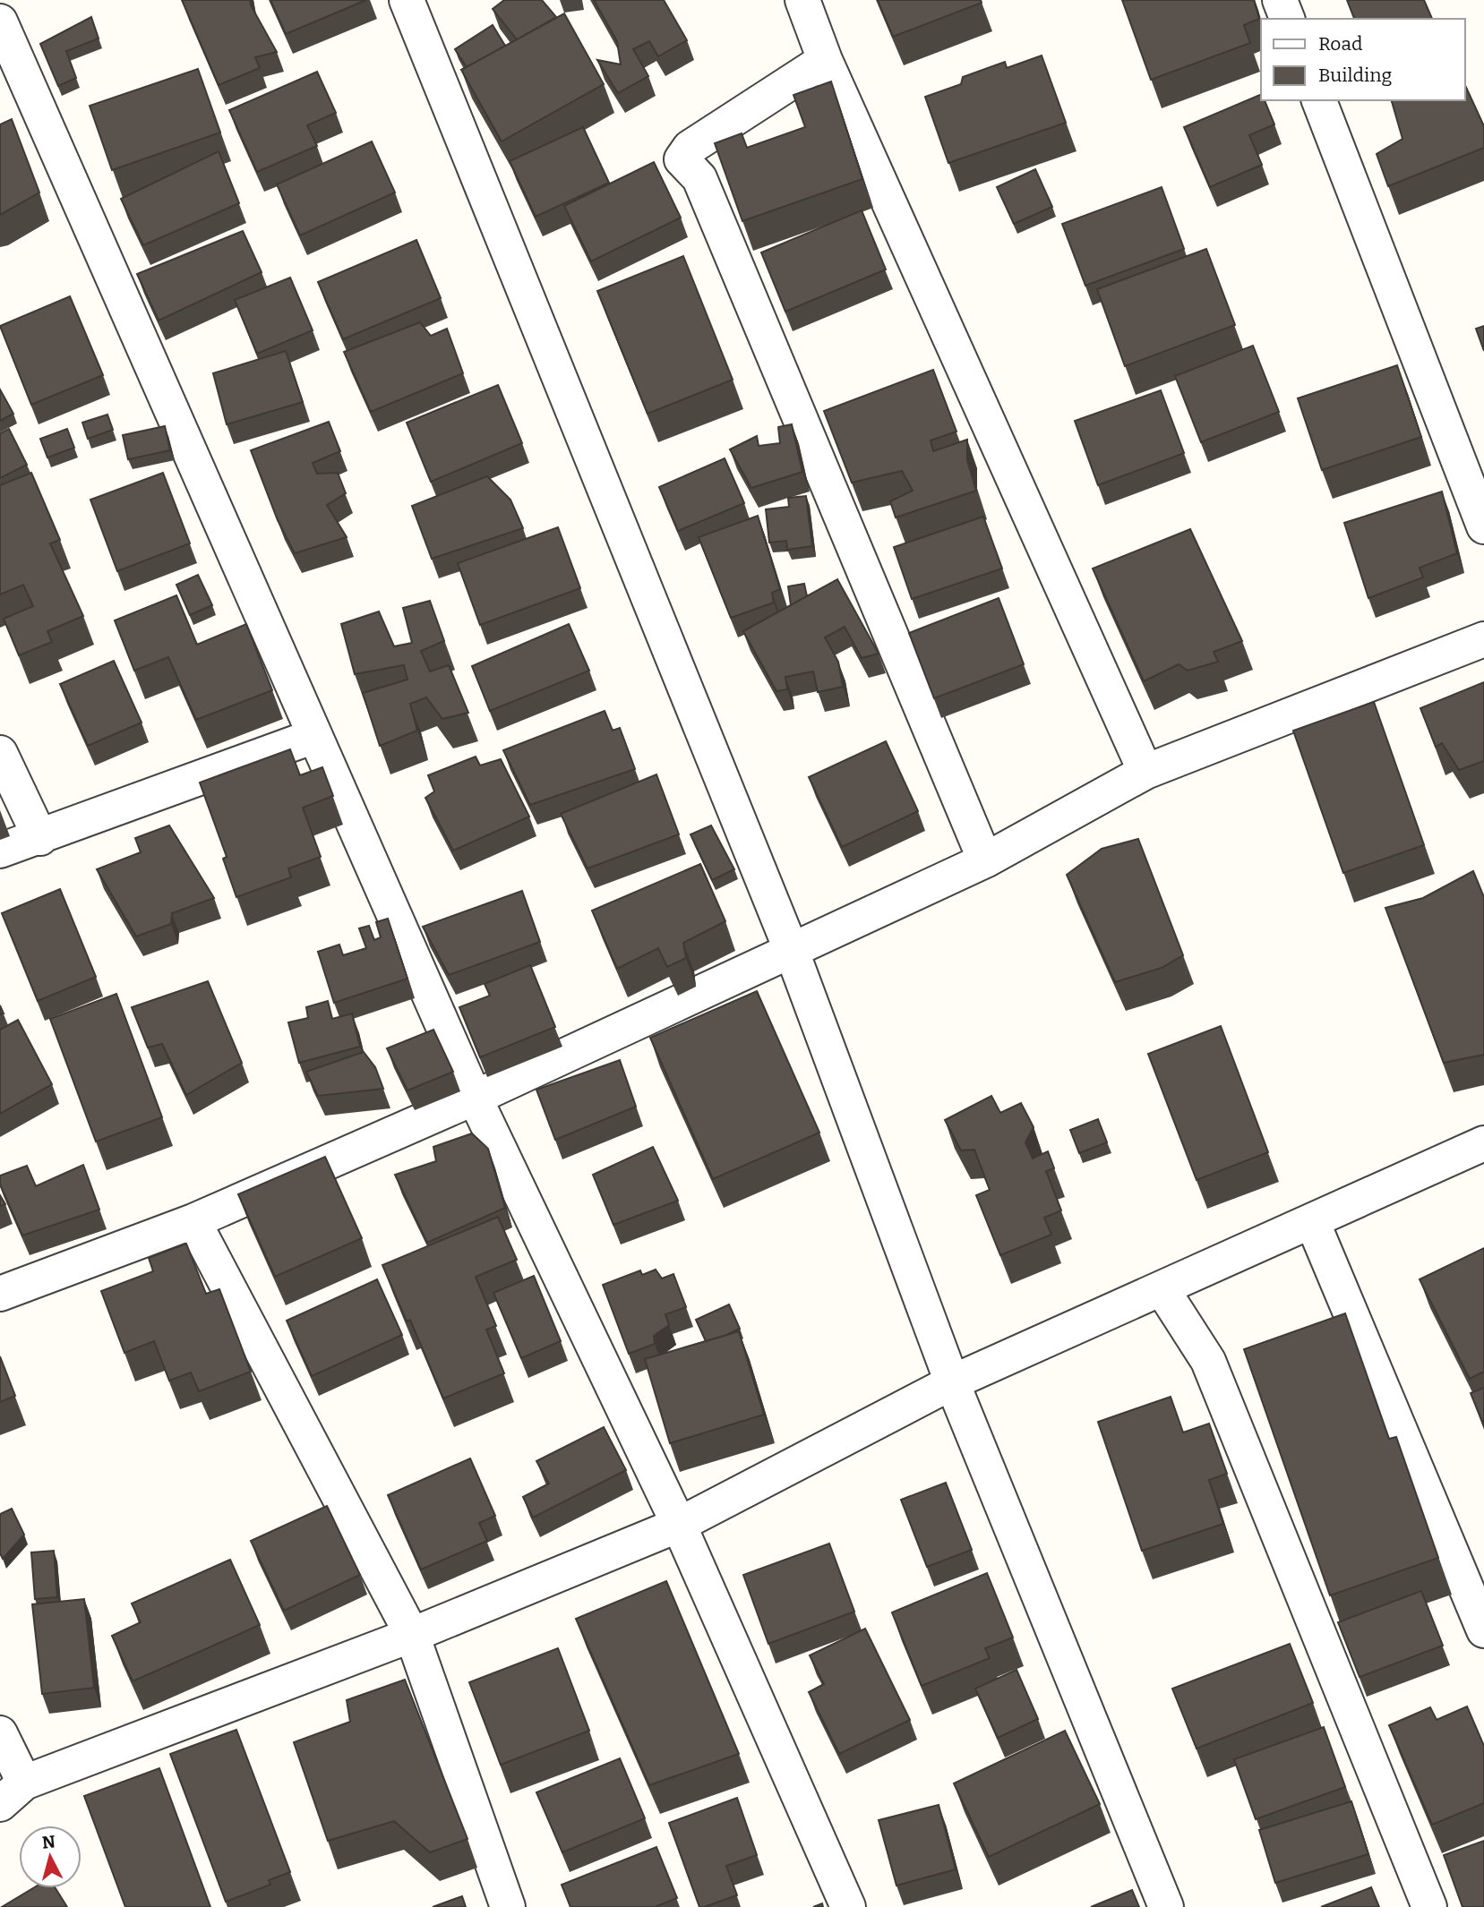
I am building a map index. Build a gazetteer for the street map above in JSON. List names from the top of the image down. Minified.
{"legend":["Road","Building"],"north":"top"}
